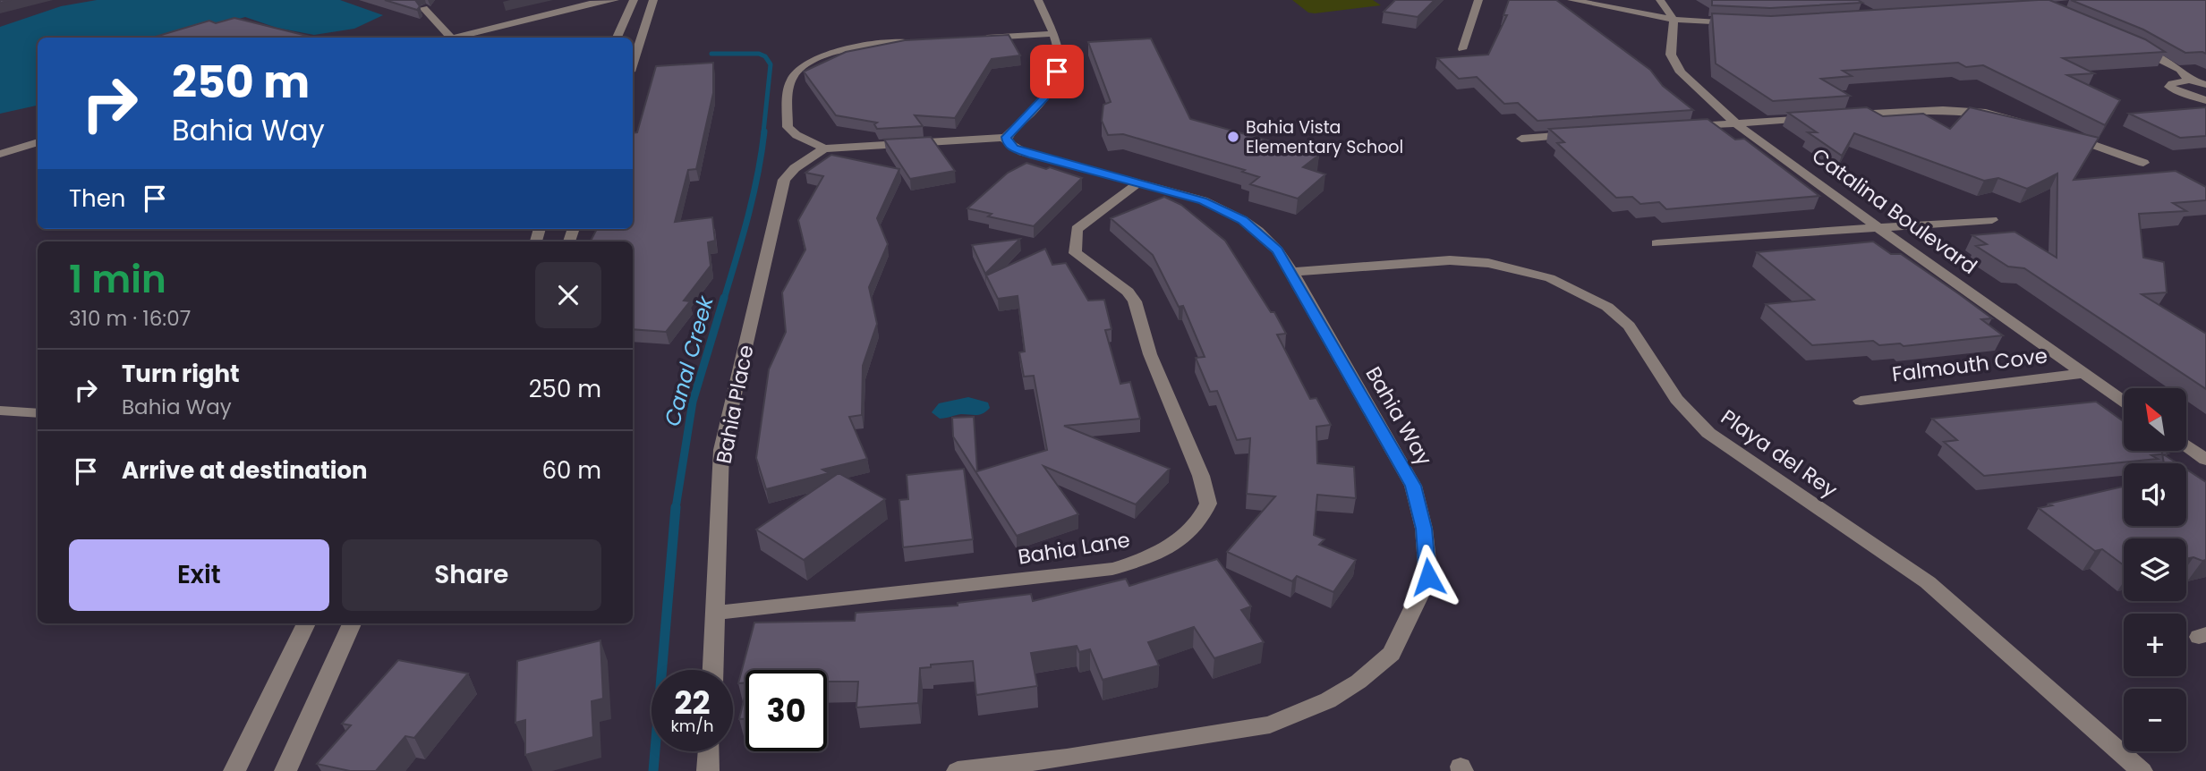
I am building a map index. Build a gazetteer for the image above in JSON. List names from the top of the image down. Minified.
{"streets":{"street":["Catalina Boulevard","Falmouth Cove","Bahia Place","Bahia Way","Playa del Rey","Bahia Lane"]},"crossings":[["Catalina Boulevard","Falmouth Cove"],["Bahia Place","Bahia Lane"],["Bahia Way","Playa del Rey"],["Bahia Way","Bahia Lane"]],"water":["Canal Creek"],"places":["Bahia Vista Elementary School"],"north":"top left","page":{"turn":["250 m","Bahia Way"],"then":"Then","heading":["1 min","310 m · 16:07"],"list":[{"name":"Turn right","note":"Bahia Way","value":"250 m"},{"name":"Arrive at destination","value":"60 m"}],"map_buttons":["+","−"],"buttons":["Exit","Share"],"speed":"22 km/h","limit":"30"}}
